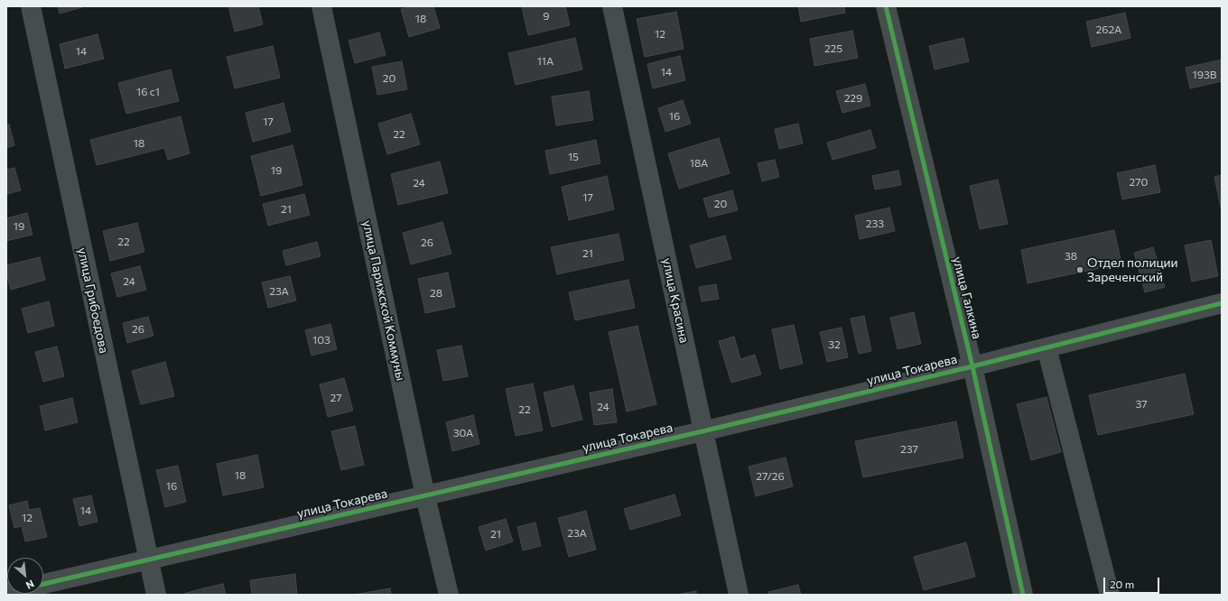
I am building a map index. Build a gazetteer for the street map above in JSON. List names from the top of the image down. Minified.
{"streets":{"street":["улица Галкина","улица Грибоедова","улица Парижской Коммуны","улица Красина","улица Токарева"]},"crossings":[["улица Галкина","улица Токарева"],["улица Грибоедова","улица Токарева"],["улица Парижской Коммуны","улица Токарева"],["улица Красина","улица Токарева"]],"places":["Отдел полиции Зареченский"],"house_numbers":["9","18","262А","12","225","14","11А","14","193В","20","16 с1","229","16","17","22","18","15","18А","19","270","24","17","20","21","233","19","22","26","21","38","24","23А","28","26","103","32","27","37","24","22","30А","237","18","27/26","16","14","12","23А","21"],"scale_bar":"20 m","north":"bottom right"}
